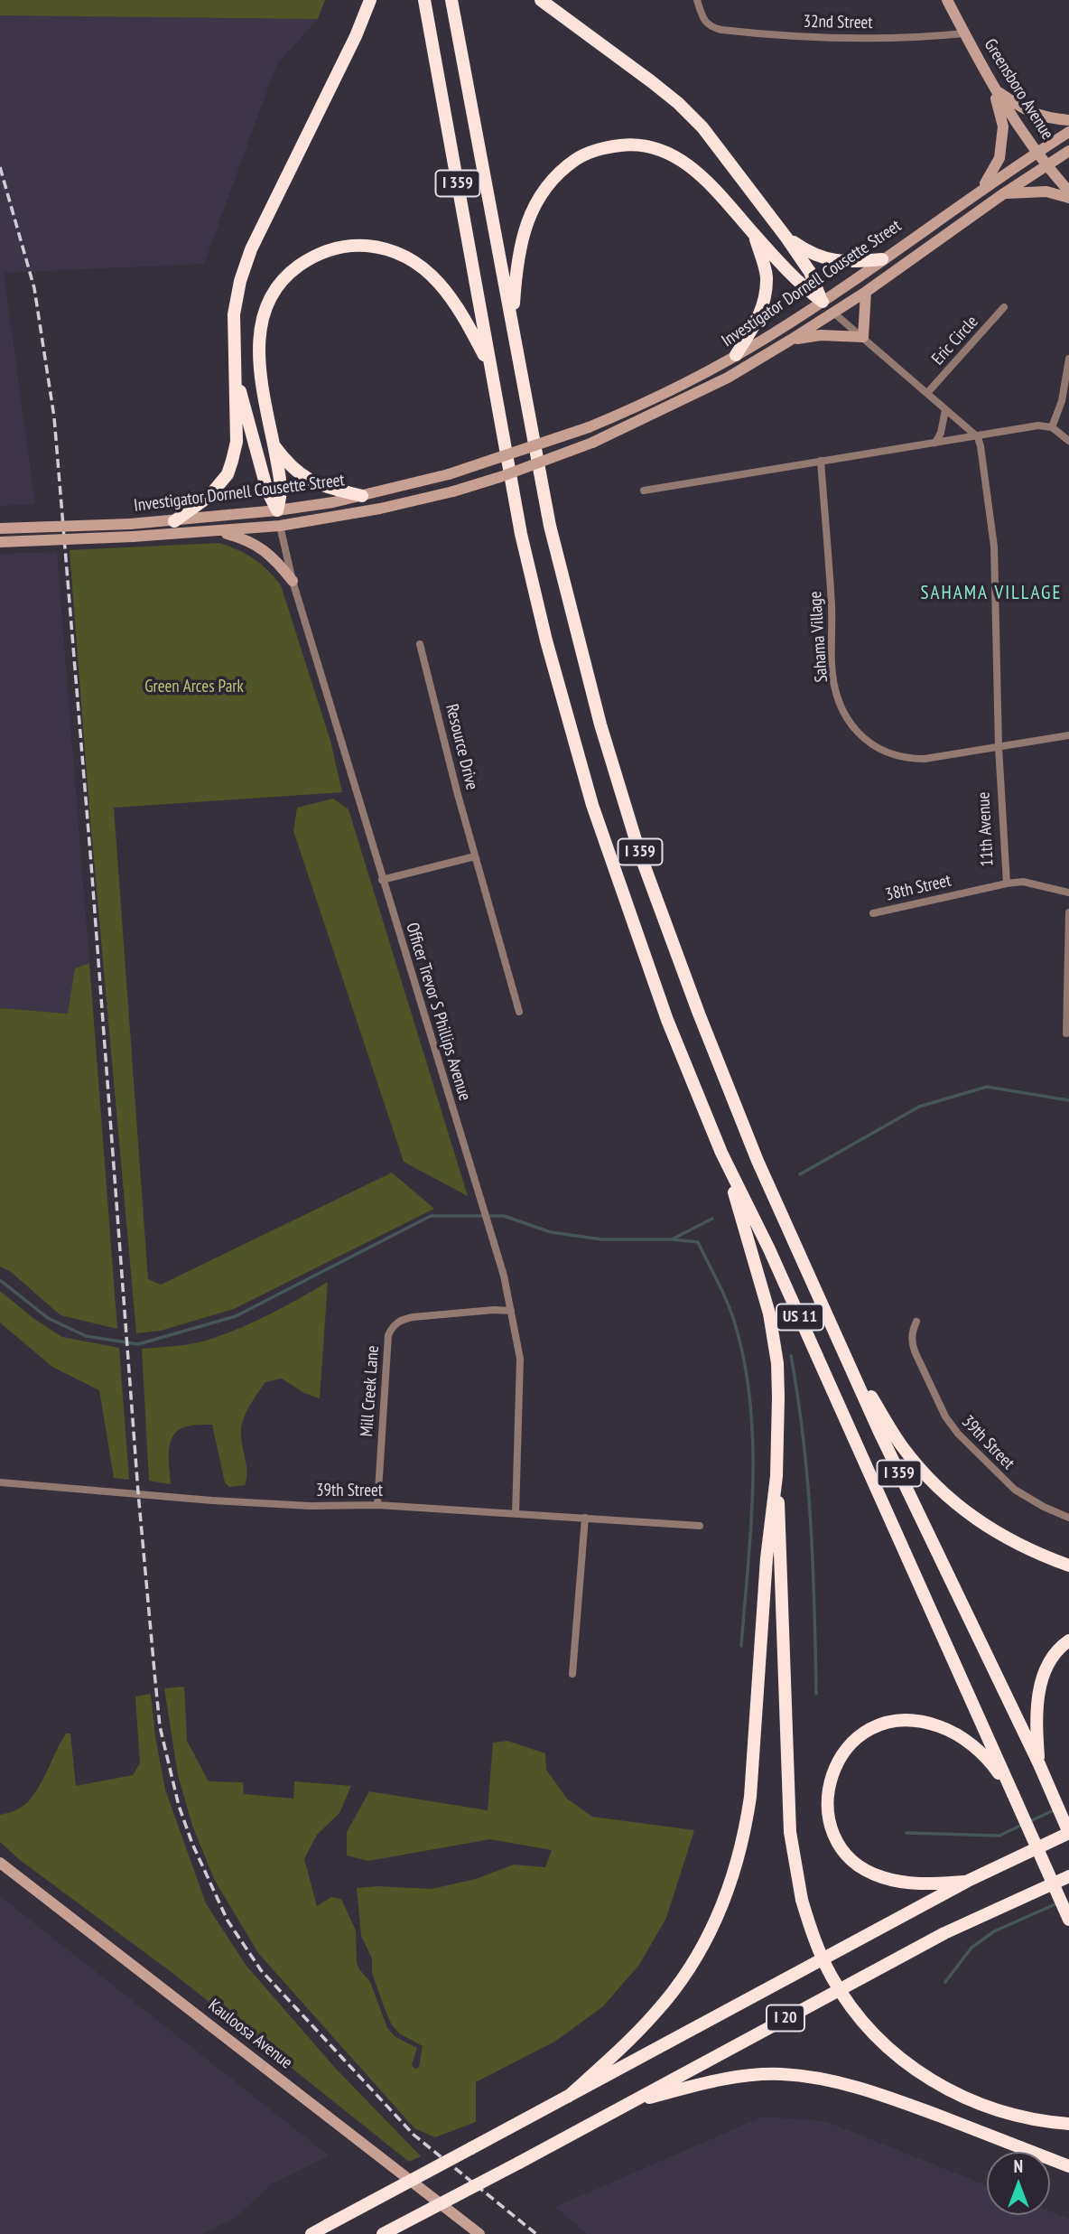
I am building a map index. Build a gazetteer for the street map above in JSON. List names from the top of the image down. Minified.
{"streets":{"highway":["I 359","US 11","I 20"],"main road":["Greensboro Avenue","Investigator Dornell Cousette Street","Kauloosa Avenue"],"street":["32nd Street","Eric Circle","Sahama Village","Resource Drive","11th Avenue","38th Street","Officer Trevor S Phillips Avenue","Mill Creek Lane","39th Street"]},"crossings":[["32nd Street","Greensboro Avenue"],["Greensboro Avenue","Investigator Dornell Cousette Street"],["I 359","US 11"],["I 359","I 20"],["Investigator Dornell Cousette Street","Officer Trevor S Phillips Avenue"],["Sahama Village","11th Avenue"],["11th Avenue","38th Street"],["Officer Trevor S Phillips Avenue","Mill Creek Lane"],["Officer Trevor S Phillips Avenue","39th Street"],["Mill Creek Lane","39th Street"]],"districts":["SAHAMA VILLAGE"],"parks":["Green Arces Park"],"north":"top"}
